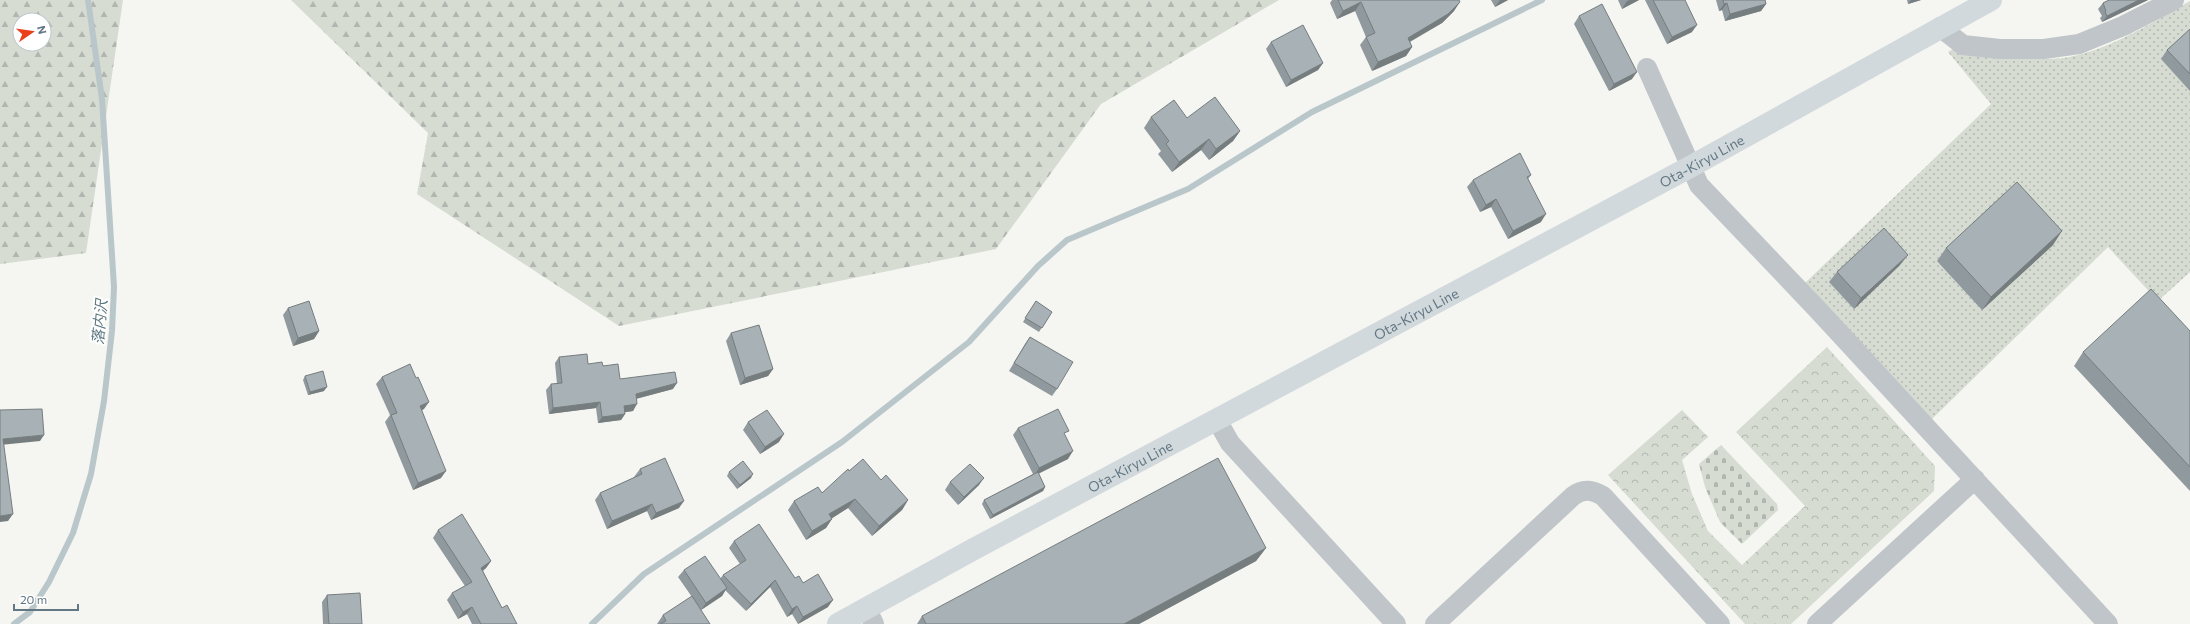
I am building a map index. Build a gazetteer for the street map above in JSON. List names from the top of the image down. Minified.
{"streets":{"main road":["Ota-Kiryu Line"]},"water":["落内沢"],"scale_bar":"20 m","north":"right"}
